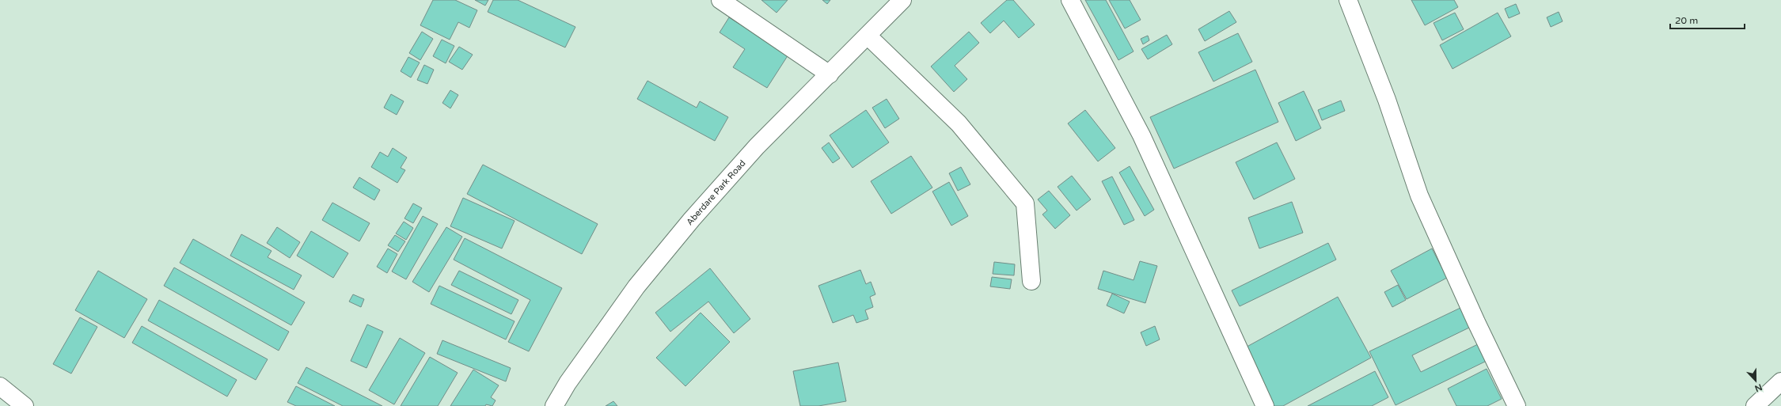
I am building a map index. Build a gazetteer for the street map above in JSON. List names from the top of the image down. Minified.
{"streets":{"street":["Aberdare Park Road"]},"scale_bar":"20 m","north":"bottom"}
